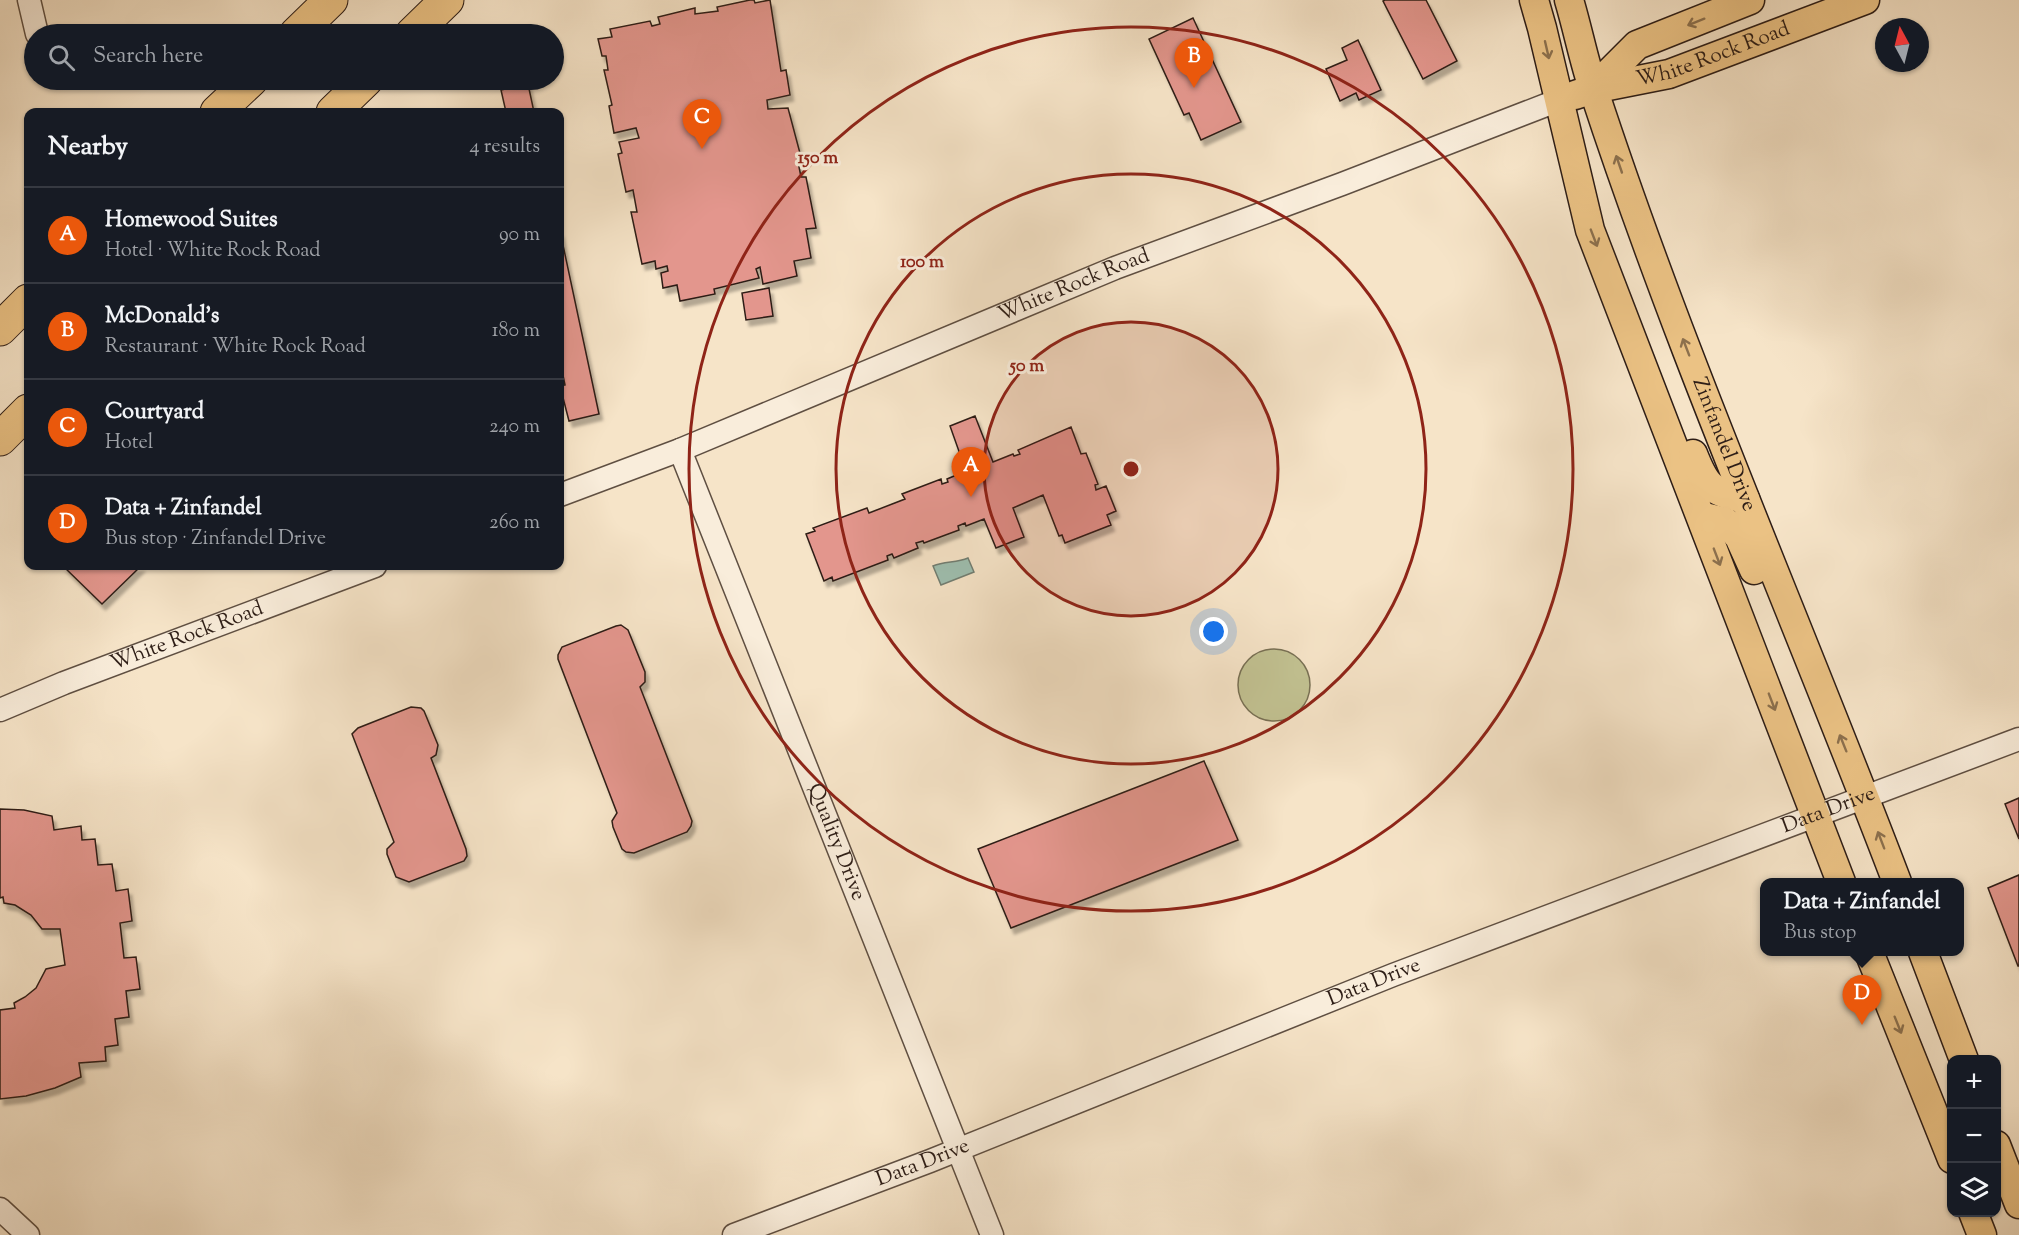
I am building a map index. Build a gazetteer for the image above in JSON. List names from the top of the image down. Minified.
{"streets":{"main road":["White Rock Road","Zinfandel Drive"],"street":["Data Drive","Quality Drive"]},"crossings":[["White Rock Road","Zinfandel Drive"],["White Rock Road","Quality Drive"],["Zinfandel Drive","Data Drive"],["Data Drive","Quality Drive"]],"north":"top","page":{"search":"Search here","pins":["B","C","A","D"],"heading":["Nearby","4 results"],"list":[{"mark":"A","name":"Homewood Suites","note":"Hotel · White Rock Road","value":"90 m"},{"mark":"B","name":"McDonald's","note":"Restaurant · White Rock Road","value":"180 m"},{"mark":"C","name":"Courtyard","note":"Hotel","value":"240 m"},{"mark":"D","name":"Data + Zinfandel","note":"Bus stop · Zinfandel Drive","value":"260 m"}],"popup":["Data + Zinfandel","Bus stop"],"map_buttons":["+","−"]},"rings":["150 m","100 m","50 m"]}
